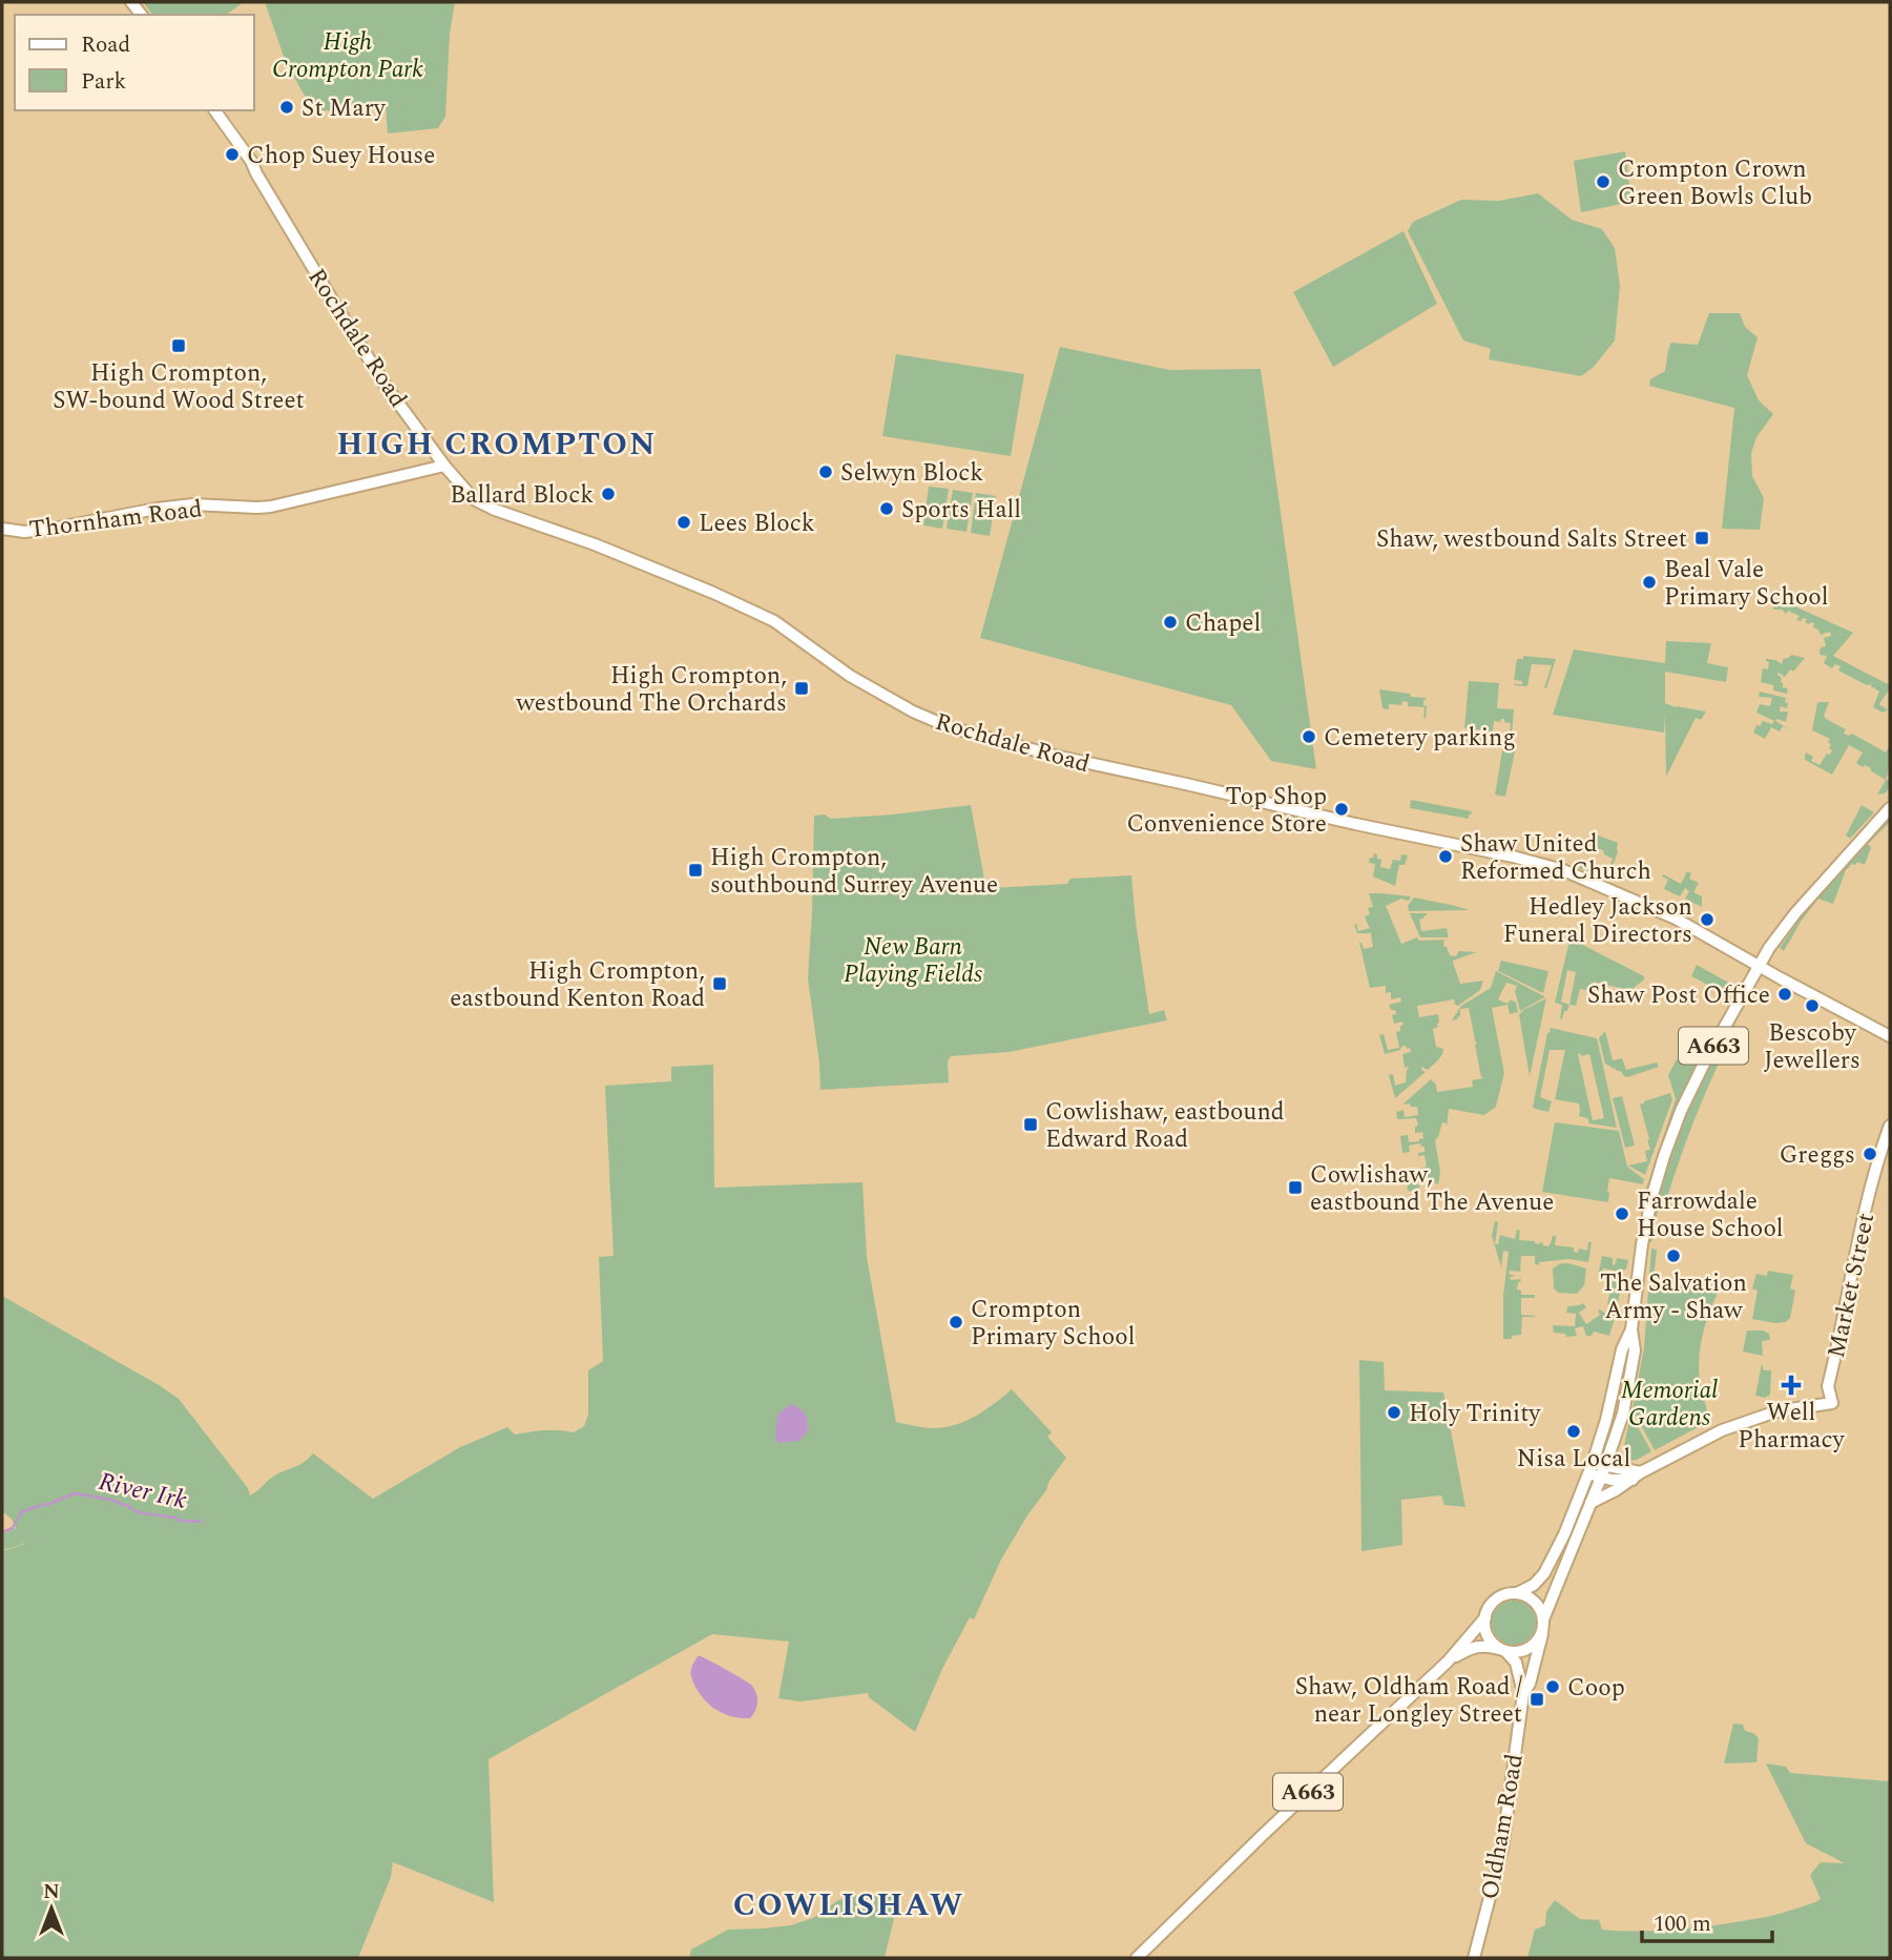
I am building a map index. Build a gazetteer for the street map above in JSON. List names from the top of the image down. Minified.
{"streets":{"main road":["Rochdale Road","Thornham Road","A663","Market Street","Oldham Road"]},"crossings":[["Rochdale Road","Thornham Road"],["Rochdale Road","A663"],["A663","Oldham Road"]],"districts":["HIGH CROMPTON","COWLISHAW"],"water":["River Irk"],"parks":["High Crompton Park","New Barn Playing Fields","Memorial Gardens"],"places":{"other":["St Mary","Chop Suey House","Crompton Crown Green Bowls Club","Selwyn Block","Ballard Block","Sports Hall","Lees Block","Beal Vale Primary School","Chapel","Cemetery parking","Top Shop Convenience Store","Shaw United Reformed Church","Hedley Jackson Funeral Directors","Shaw Post Office","Bescoby Jewellers","Greggs","Farrowdale House School","The Salvation Army - Shaw","Crompton Primary School","Holy Trinity","Nisa Local","Coop"],"transit":["High Crompton, SW-bound Wood Street","Shaw, westbound Salts Street","High Crompton, westbound The Orchards","High Crompton, southbound Surrey Avenue","High Crompton, eastbound Kenton Road","Cowlishaw, eastbound Edward Road","Cowlishaw, eastbound The Avenue","Shaw, Oldham Road / near Longley Street"],"health":["Well Pharmacy"]},"legend":["Road","Park"],"scale_bar":"100 m","north":"top"}
